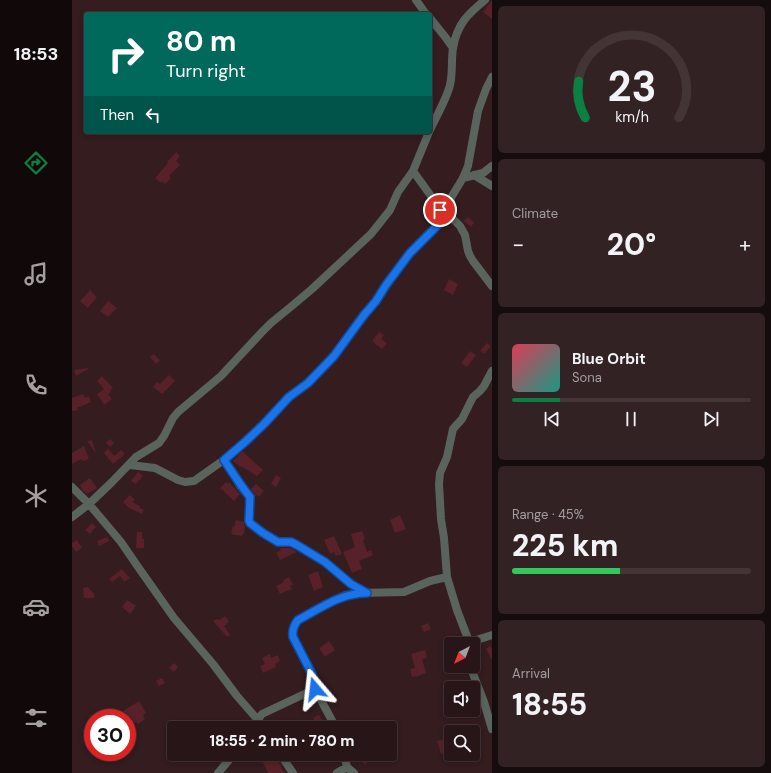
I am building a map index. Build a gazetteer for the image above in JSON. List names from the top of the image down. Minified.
{"north":"bottom left","page":{"tabs":"18:53","turn":["80 m","Turn right"],"then":"Then","tile":["Climate",["Range · 45%","225 km"],["Arrival","18:55"]],"heat":["−","20°","+"],"song":["Blue Orbit","Sona"],"limit":"30","trip":"18:55 · 2 min · 780 m","gauge":["23","km/h"]}}
